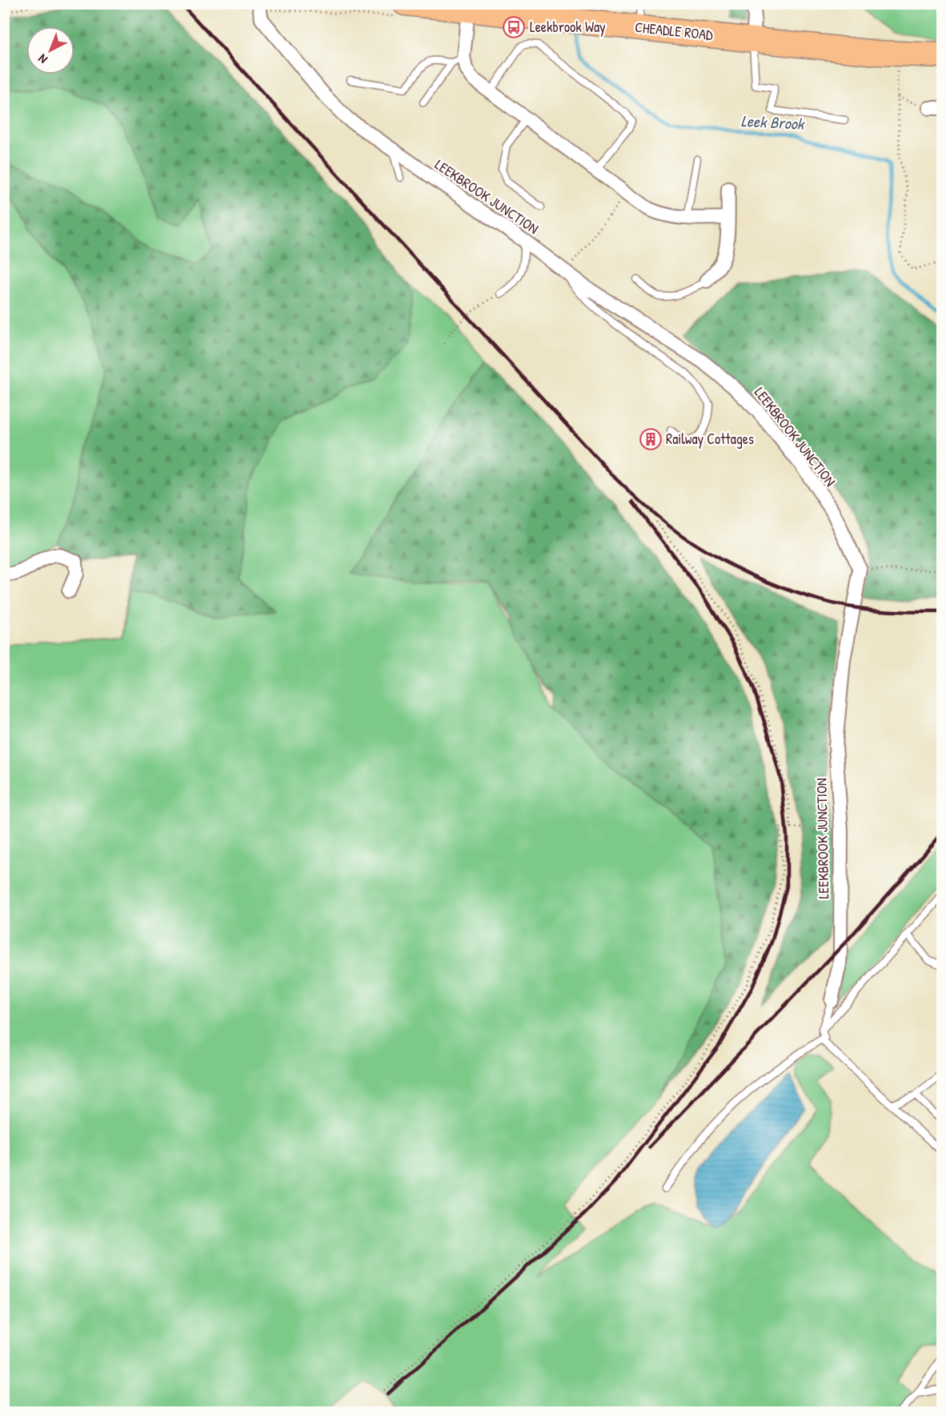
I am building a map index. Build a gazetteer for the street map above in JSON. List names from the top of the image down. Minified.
{"streets":{"highway":["CHEADLE ROAD"],"street":["LEEKBROOK JUNCTION"]},"water":["Leek Brook"],"places":{"bus stop":["Leekbrook Way"],"building":["Railway Cottages"]},"north":"bottom left"}
